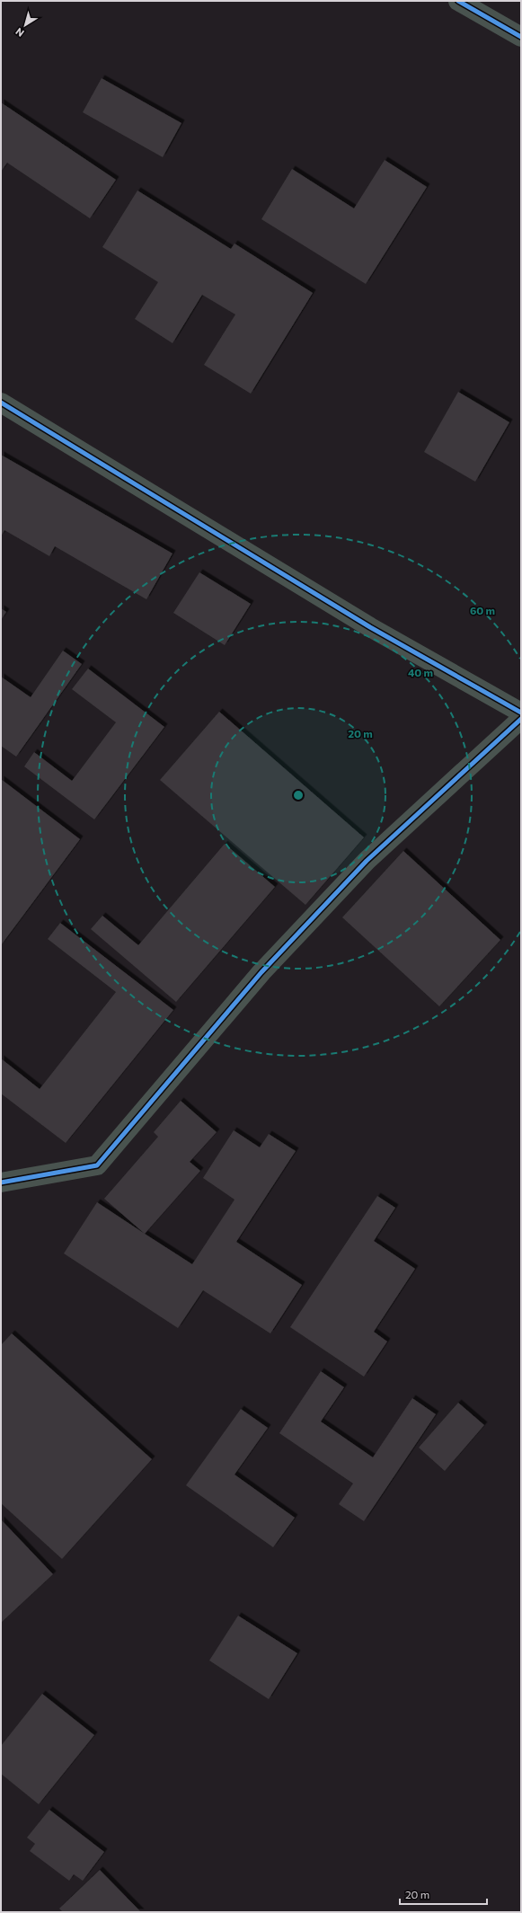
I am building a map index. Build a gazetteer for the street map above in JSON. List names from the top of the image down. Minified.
{"scale_bar":"20 m","north":"bottom left","rings":["60 m","40 m","20 m"]}
